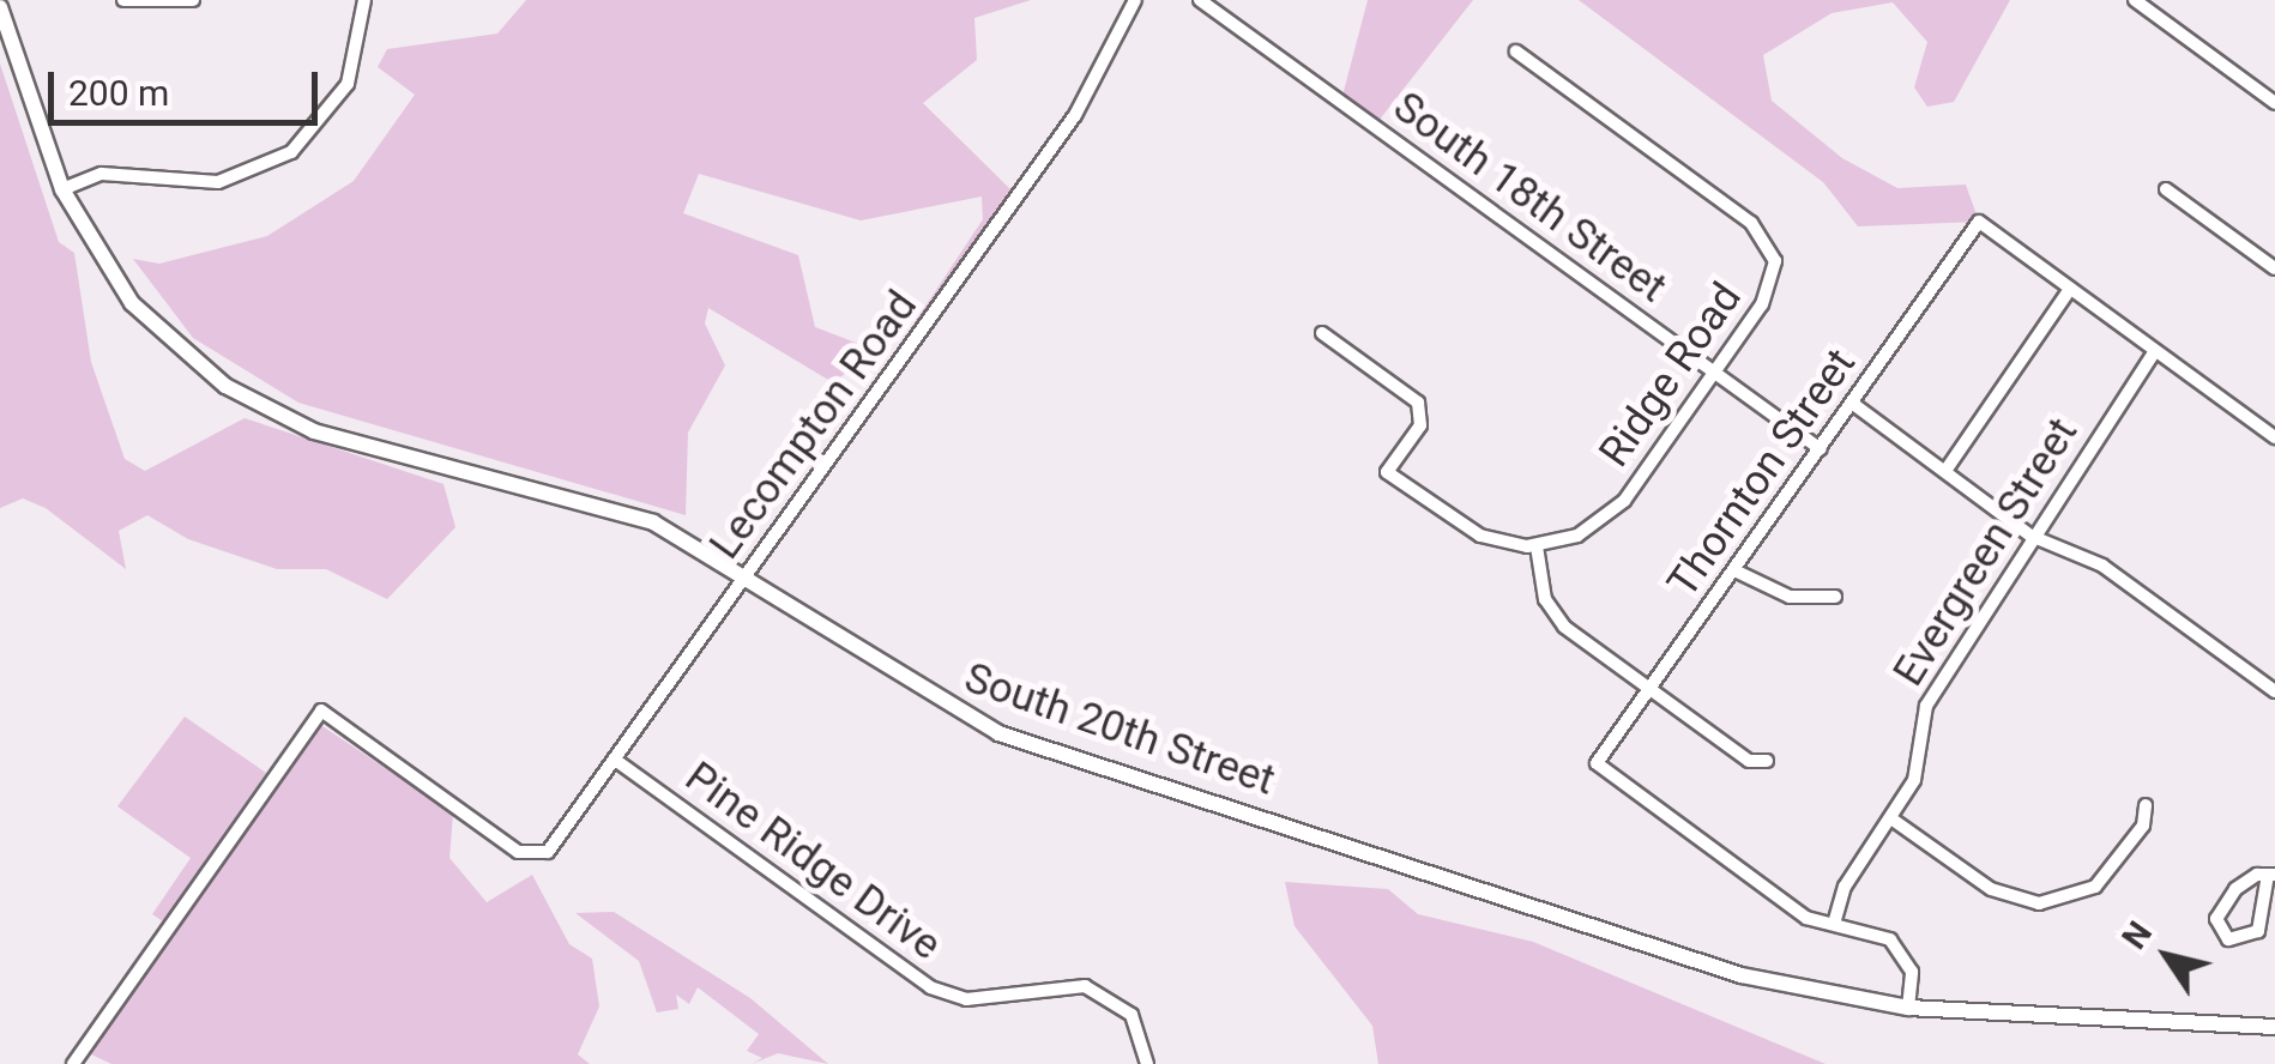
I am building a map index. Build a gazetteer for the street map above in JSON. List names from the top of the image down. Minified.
{"streets":{"main road":["South 20th Street"],"street":["South 18th Street","Ridge Road","Lecompton Road","Thornton Street","Evergreen Street","Pine Ridge Drive"]},"crossings":[["South 18th Street","Ridge Road"],["South 18th Street","Thornton Street"],["Lecompton Road","South 20th Street"],["Lecompton Road","Pine Ridge Drive"],["Thornton Street","Evergreen Street"]],"scale_bar":"200 m","north":"top left"}
